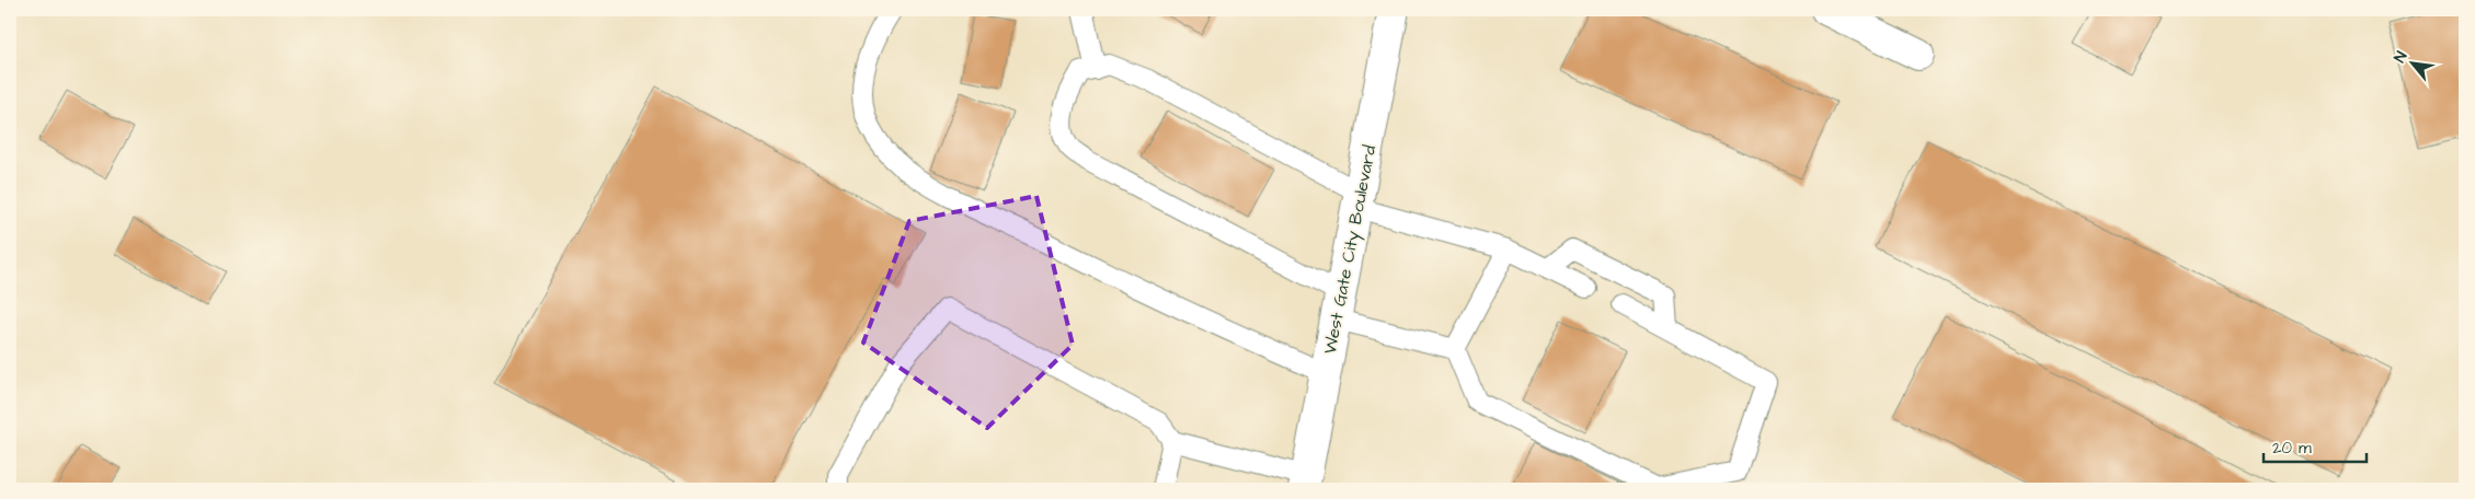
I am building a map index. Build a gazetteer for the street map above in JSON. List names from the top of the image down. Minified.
{"streets":{"main road":["West Gate City Boulevard"]},"scale_bar":"20 m","north":"top left"}
